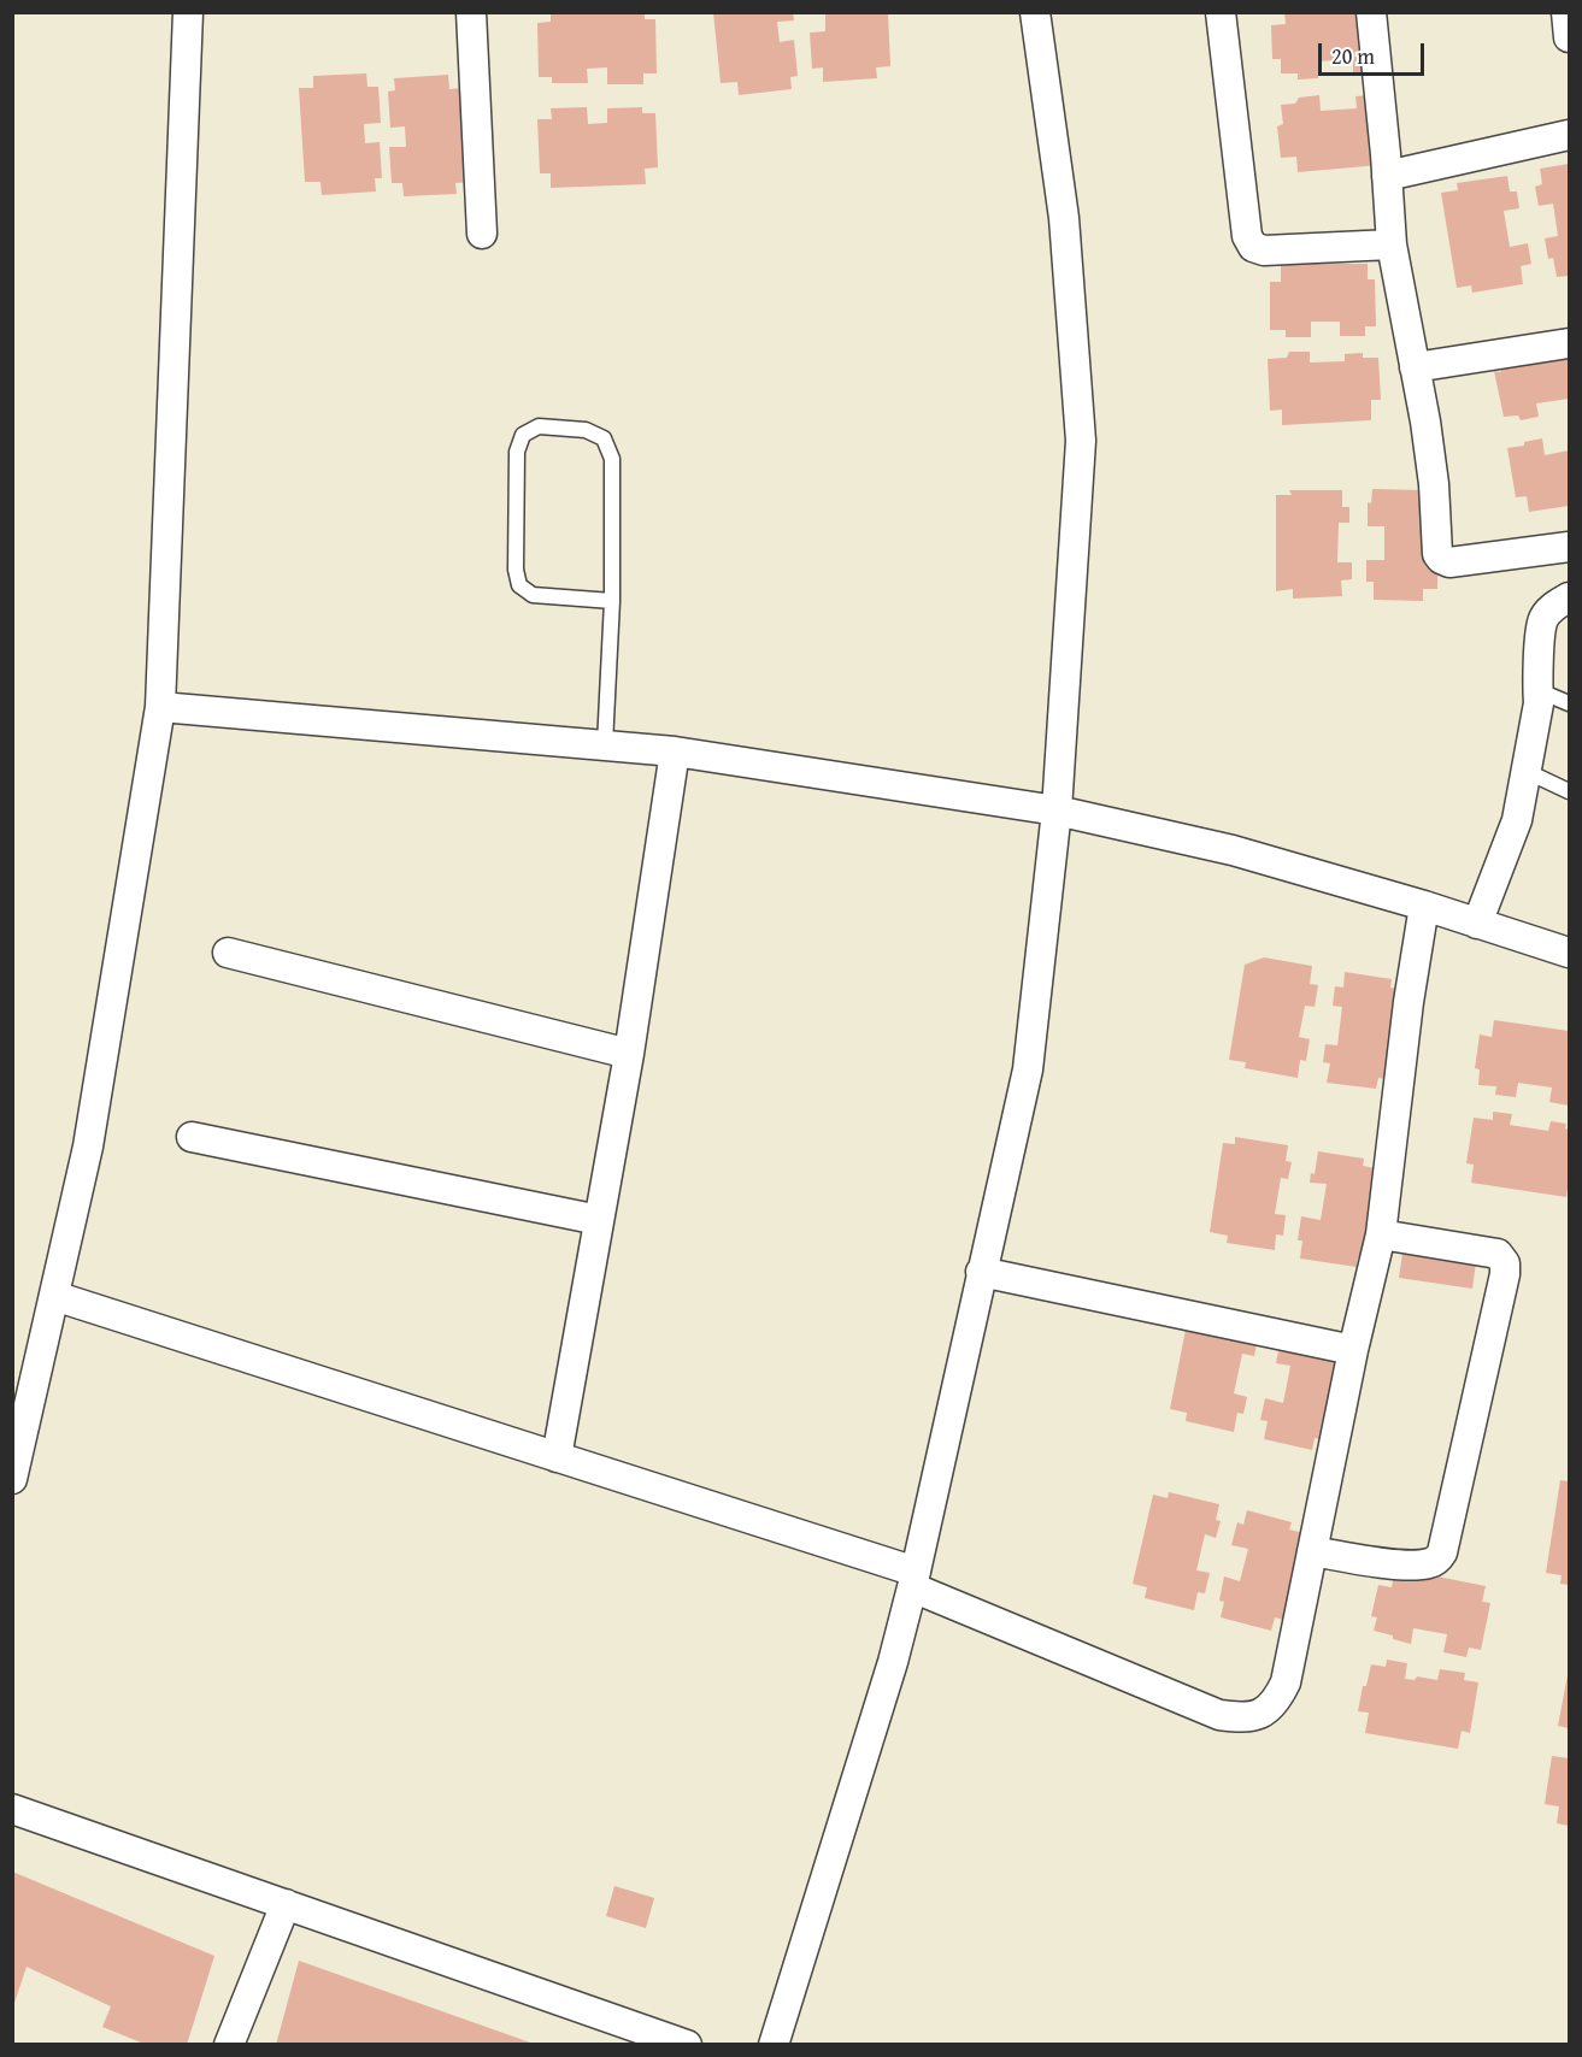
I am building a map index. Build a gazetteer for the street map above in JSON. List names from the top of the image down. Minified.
{"scale_bar":"20 m"}
